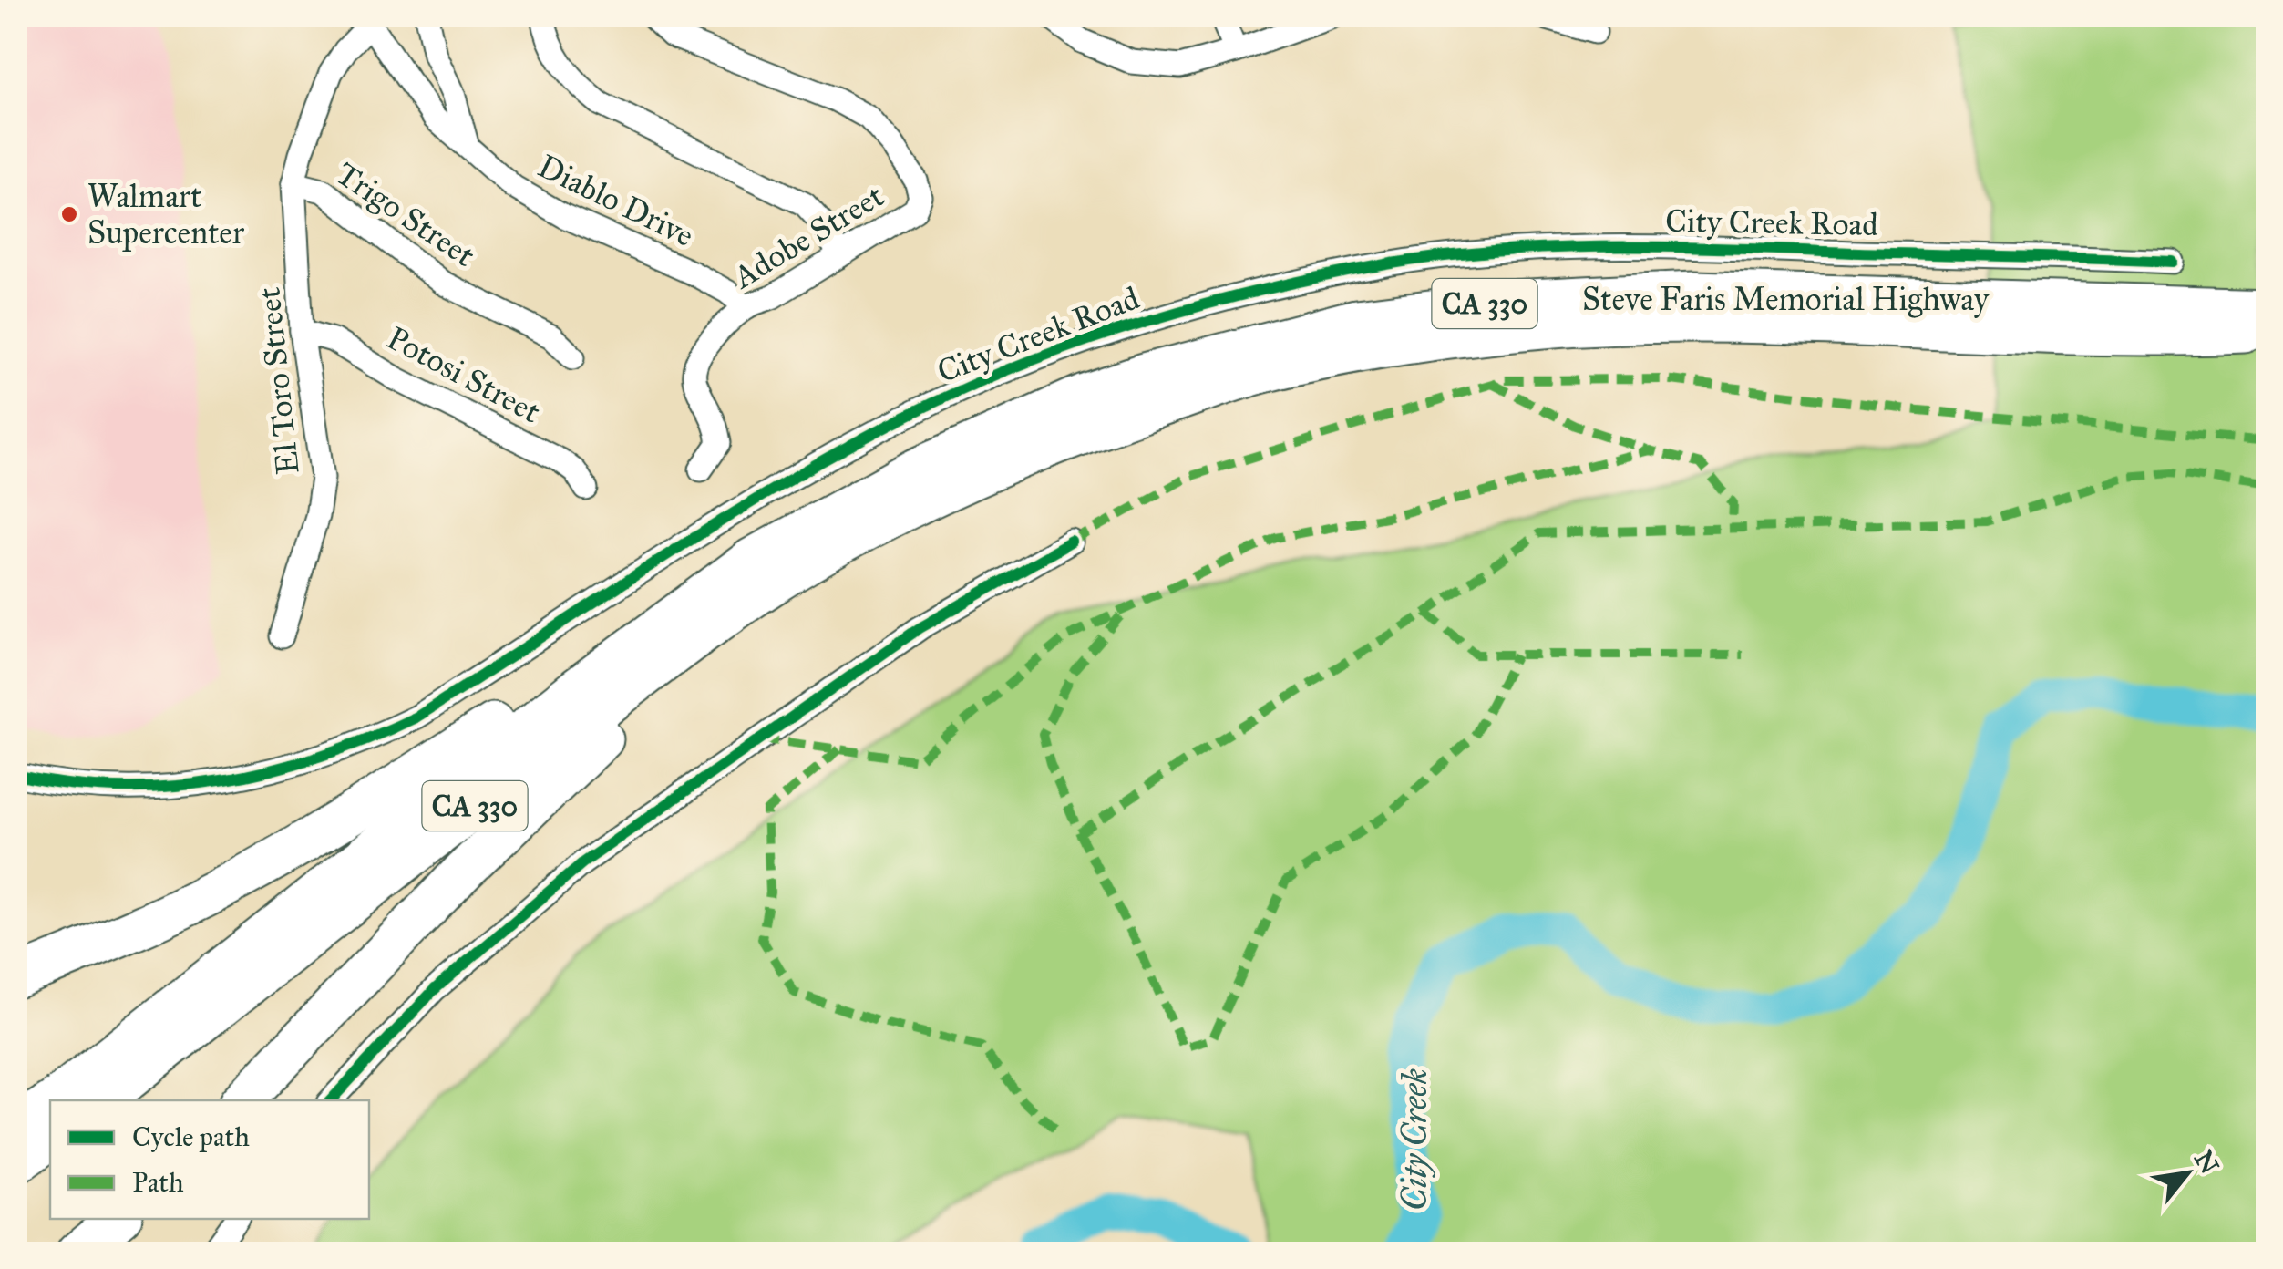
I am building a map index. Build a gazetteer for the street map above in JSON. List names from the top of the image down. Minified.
{"streets":{"highway":["Steve Faris Memorial Highway","CA 330"],"street":["Diablo Drive","Trigo Street","City Creek Road","Adobe Street","Potosi Street","El Toro Street"]},"crossings":[["Diablo Drive","Adobe Street"],["Diablo Drive","El Toro Street"],["Trigo Street","El Toro Street"],["Potosi Street","El Toro Street"]],"water":["City Creek"],"places":["Walmart Supercenter"],"legend":["Cycle path","Path"],"north":"top right"}
